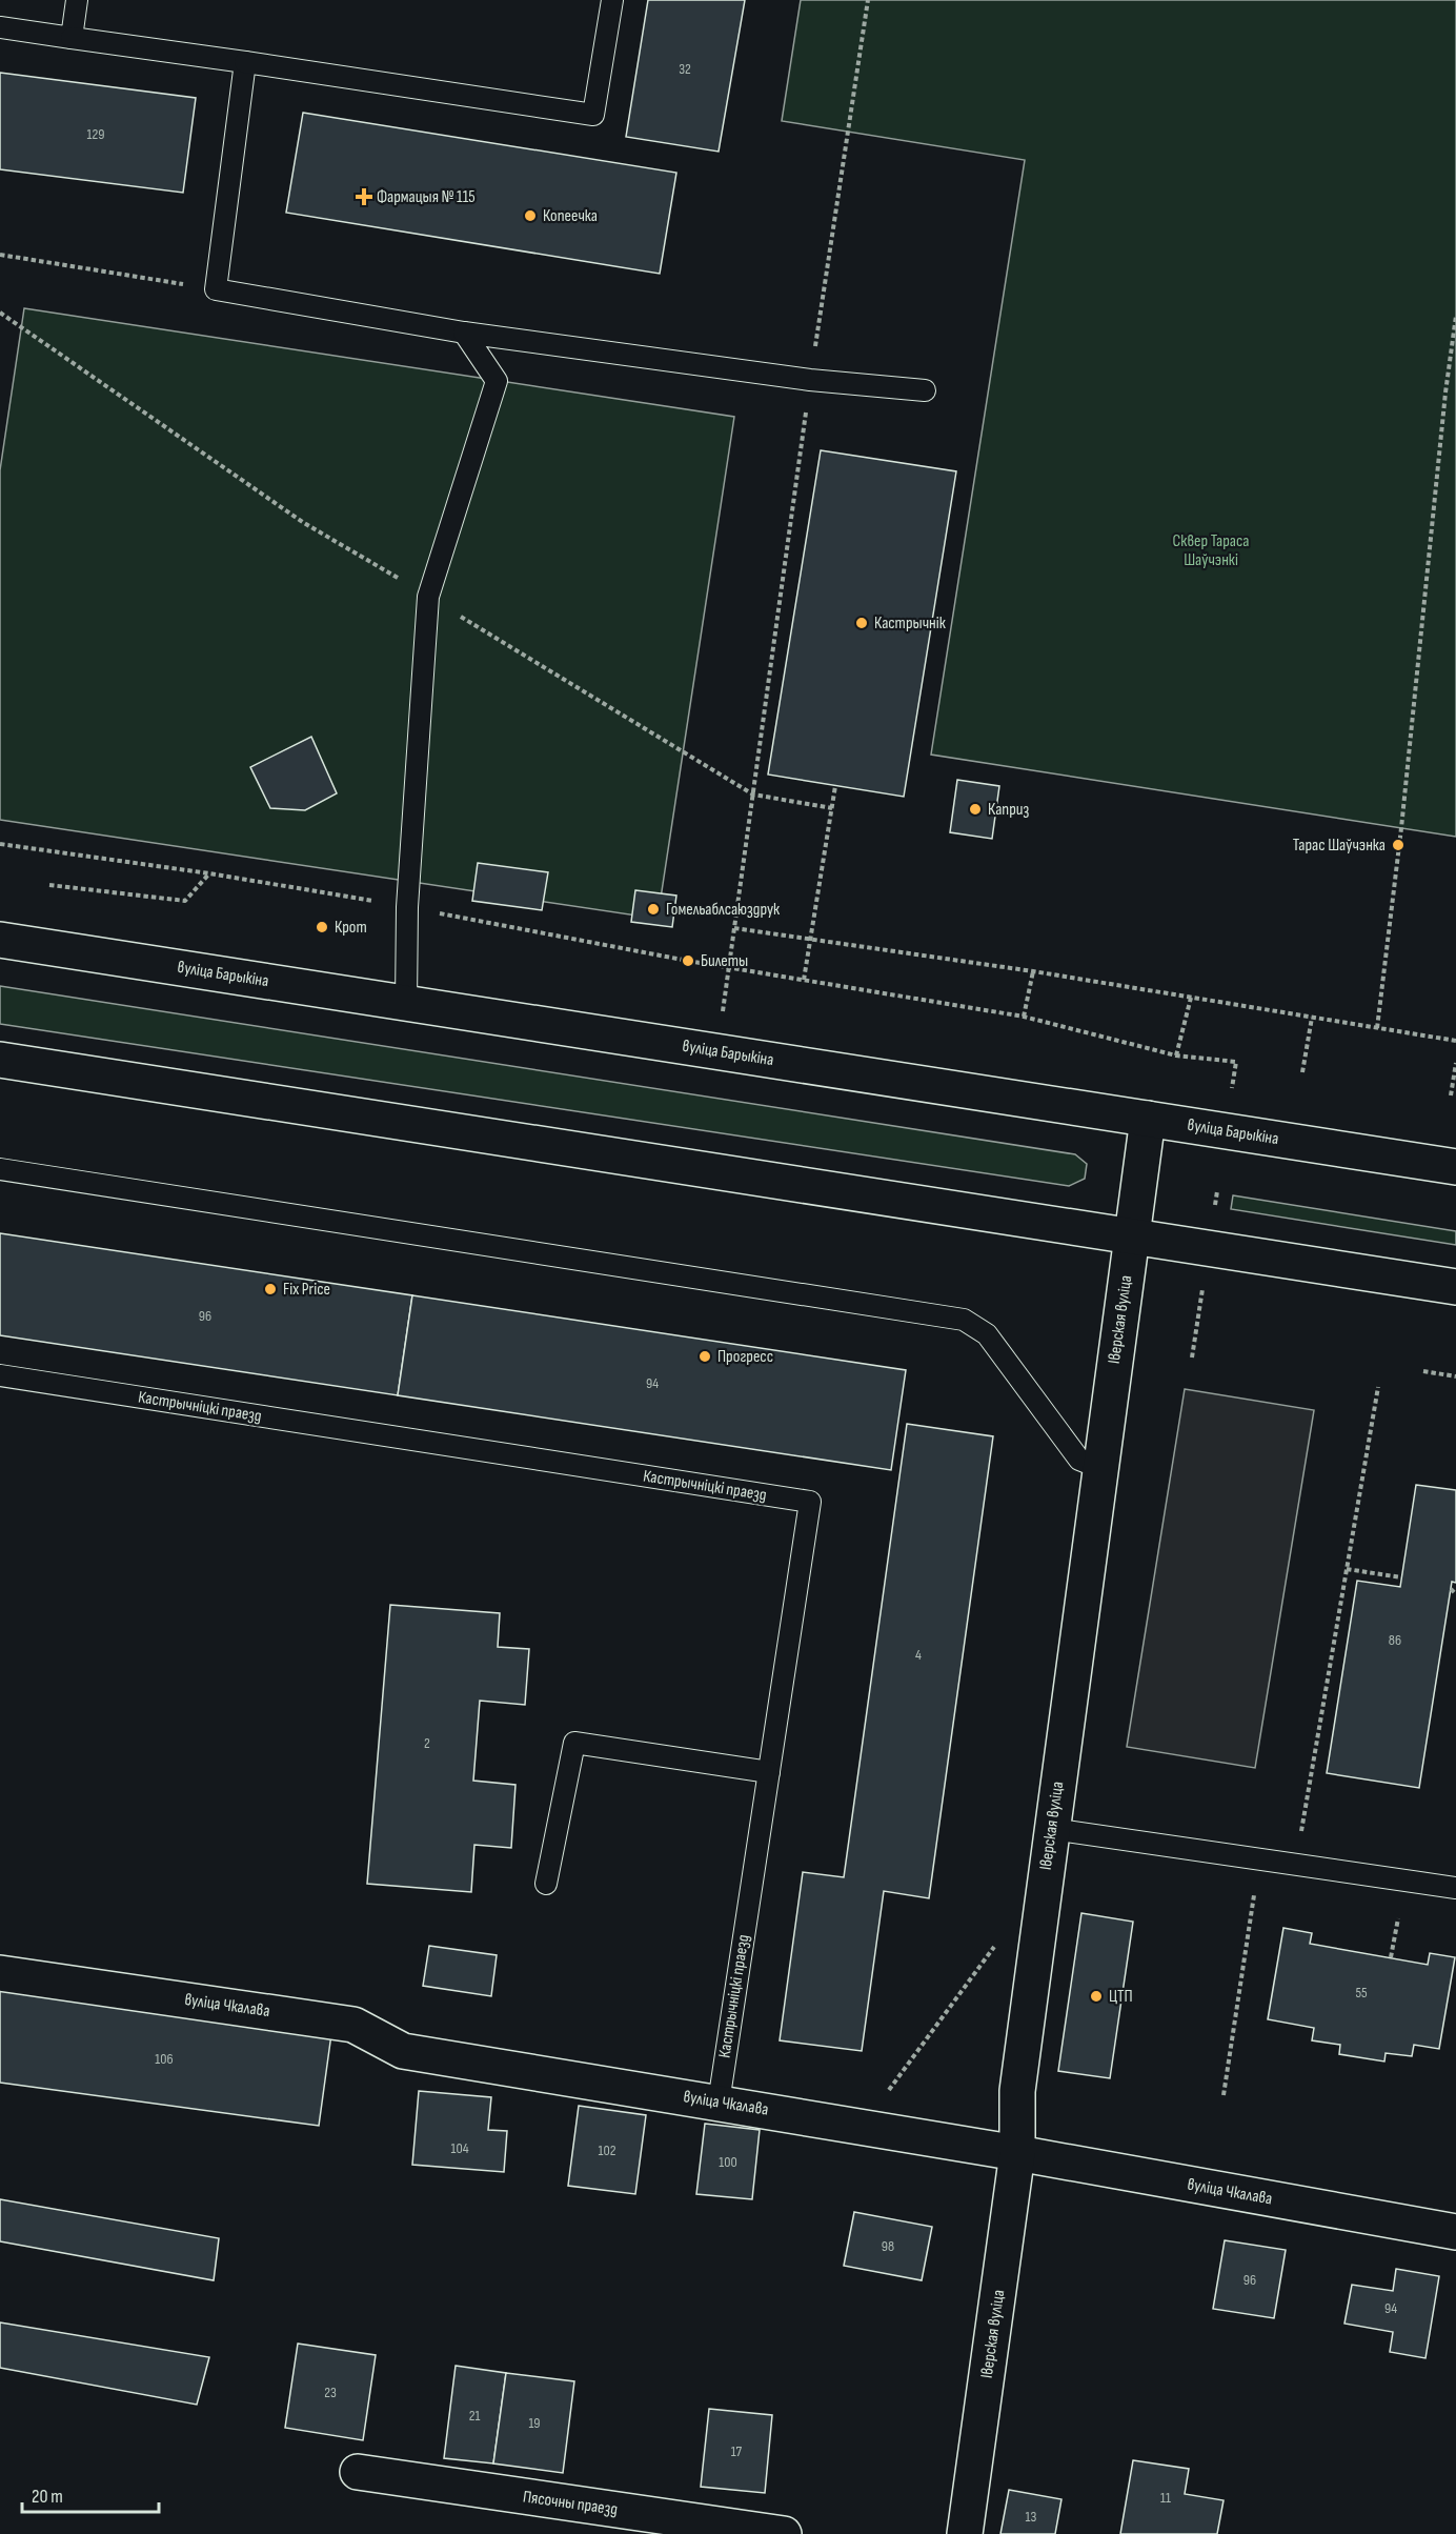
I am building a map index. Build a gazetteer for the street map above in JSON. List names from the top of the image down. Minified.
{"streets":{"street":["вуліца Барыкіна","Іверская вуліца","вуліца Чкалава","Пясочны праезд"],"lane":["Кастрычніцкі праезд"]},"crossings":[["вуліца Барыкіна","Іверская вуліца"],["Іверская вуліца","вуліца Чкалава"],["Кастрычніцкі праезд","вуліца Чкалава"]],"parks":["Сквер Тараса Шаўчэнкі"],"places":{"health":["Фармацыя № 115"],"other":["Копеечка","Кастрычнік","Каприз","Тарас Шаўчэнка","Гомельаблсаюздрук","Крот","Билеты","Fix Price","Прогресс","ЦТП"]},"house_numbers":["32","129","96","94","86","4","2","55","106","104","102","100","98","96","94","23","21","19","17","11","13"],"scale_bar":"20 m"}
